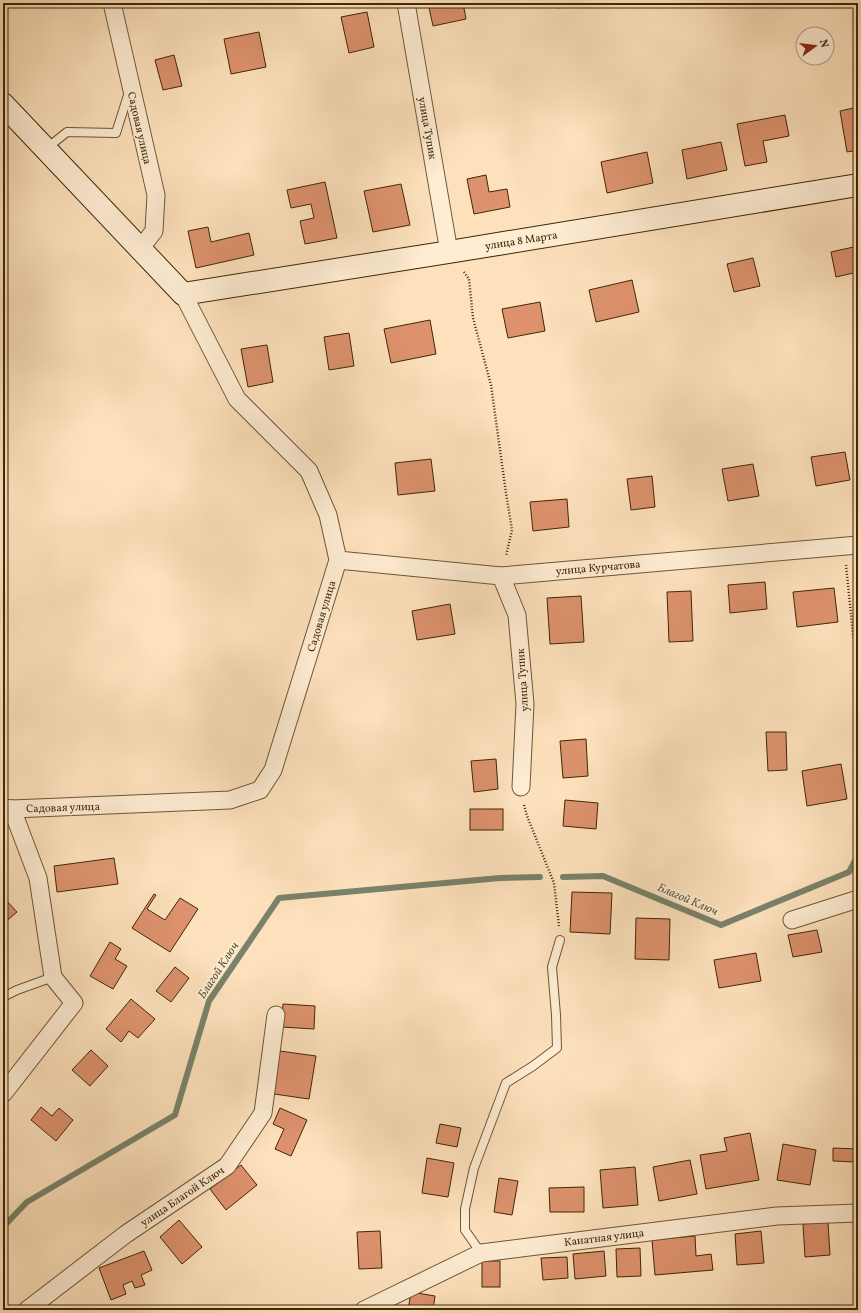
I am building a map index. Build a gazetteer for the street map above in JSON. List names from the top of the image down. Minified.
{"streets":{"street":["Садовая улица","улица Тупик","улица 8 Марта","улица Курчатова","улица Благой Ключ","Канатная улица"]},"crossings":[["Садовая улица","улица 8 Марта"],["Садовая улица","улица Курчатова"],["улица Тупик","улица 8 Марта"],["улица Тупик","улица Курчатова"]],"water":["Благой Ключ"],"north":"right"}
